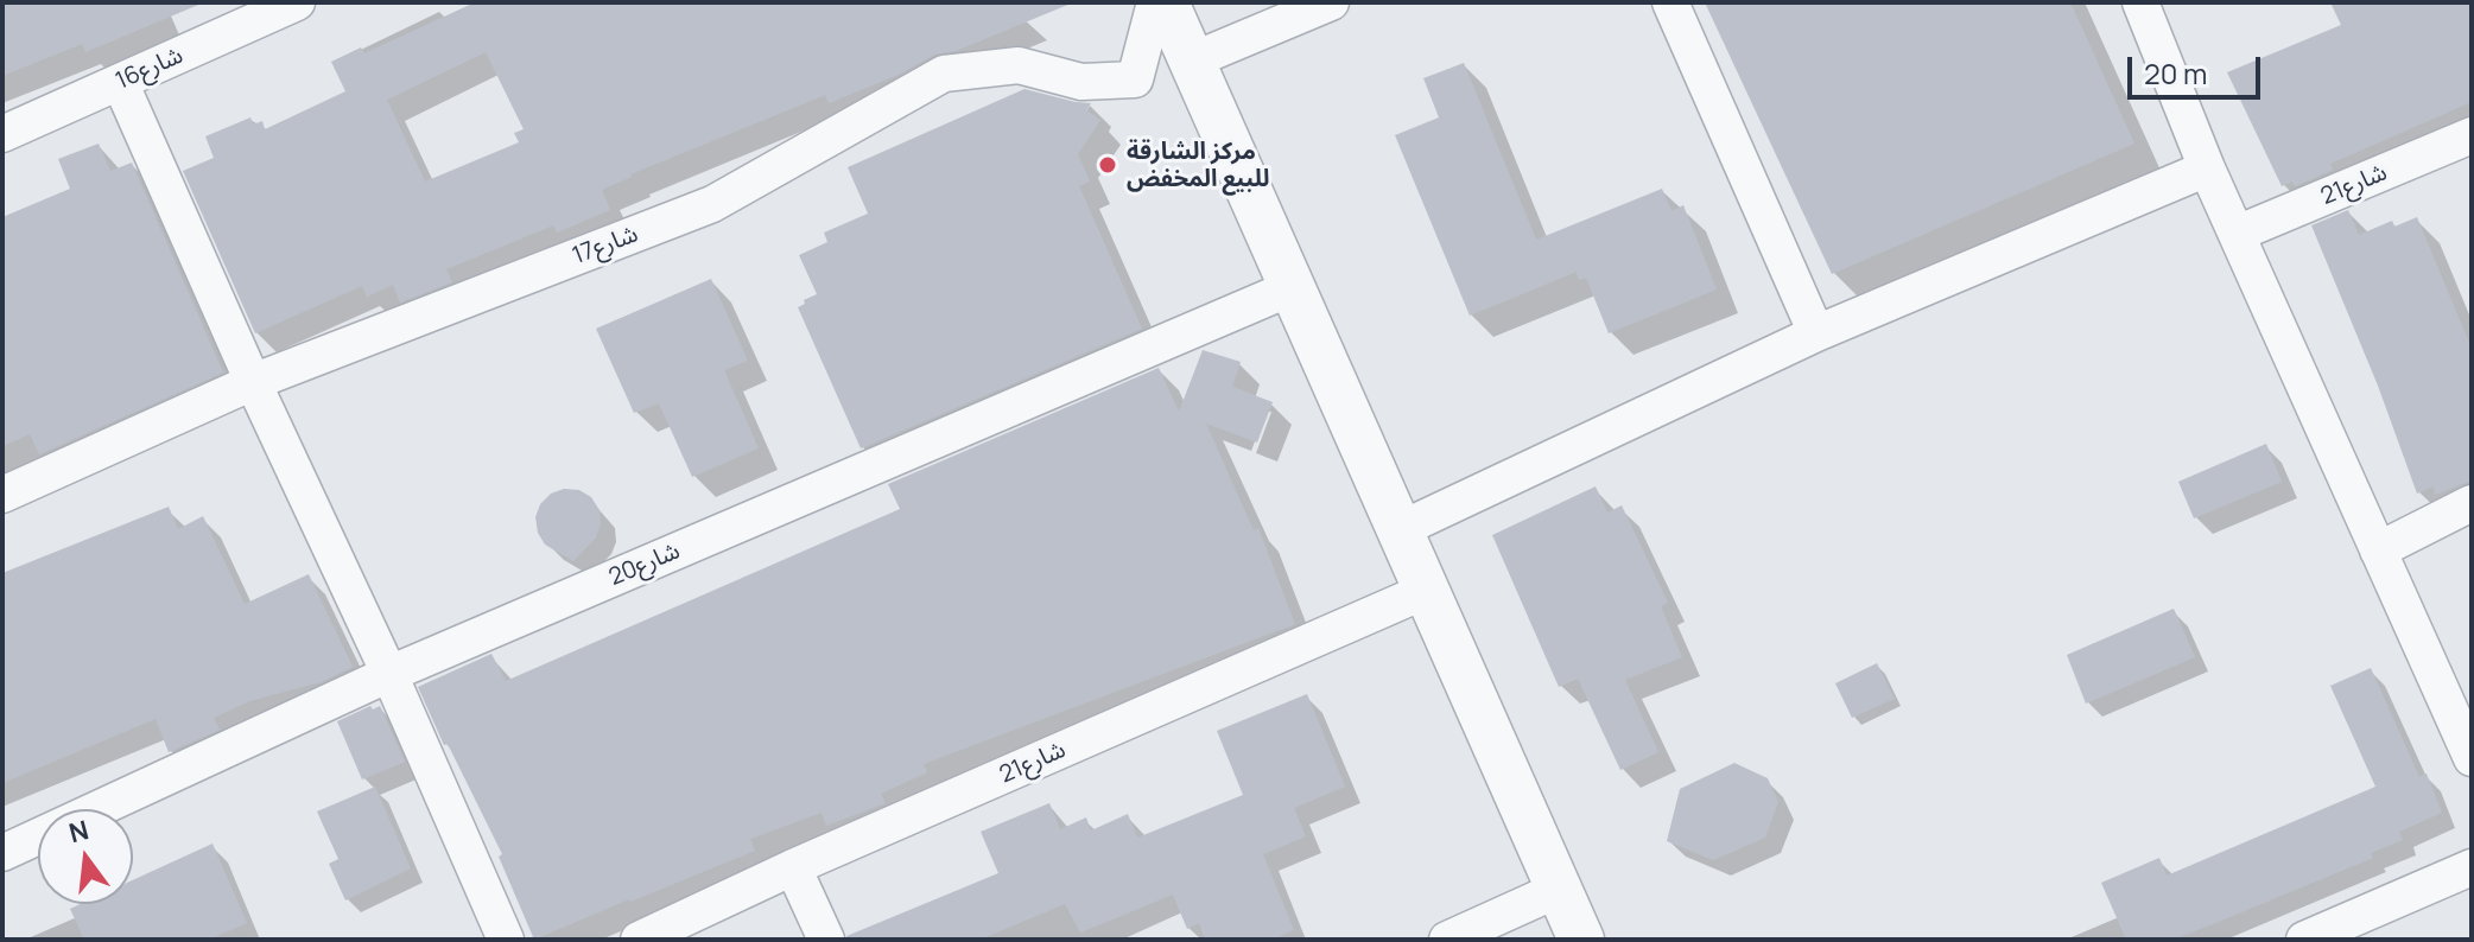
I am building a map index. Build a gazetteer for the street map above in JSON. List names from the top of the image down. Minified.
{"streets":{"street":["شارع16","شارع21","شارع17","شارع20"]},"places":["مركز الشارقة للبيع المخفض"],"scale_bar":"20 m","north":"top"}
